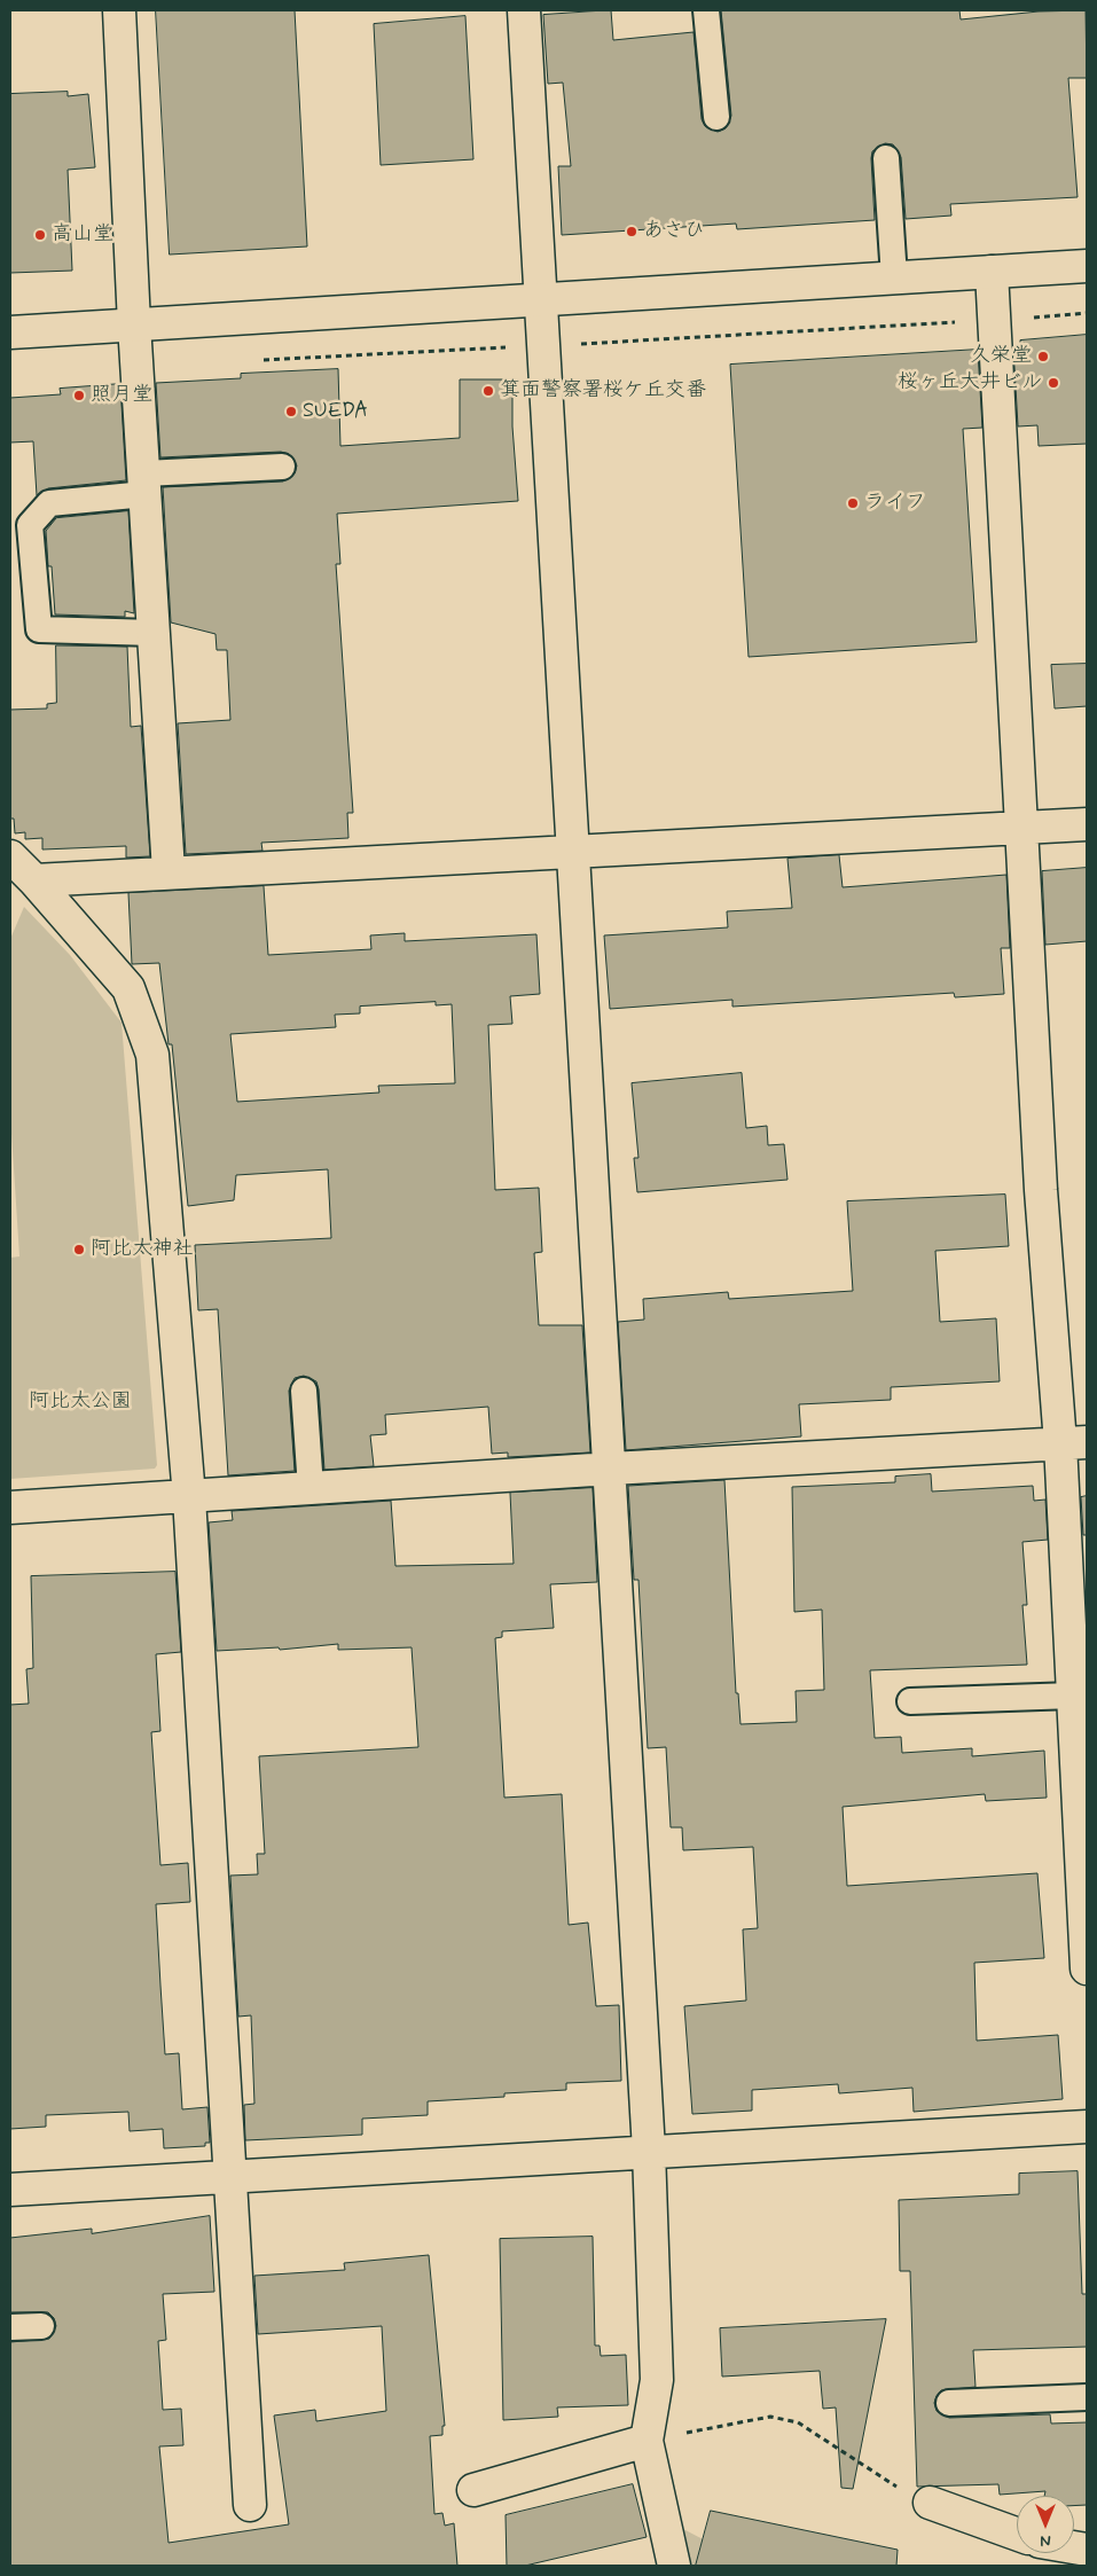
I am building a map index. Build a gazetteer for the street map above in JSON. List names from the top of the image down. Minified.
{"parks":["阿比太公園"],"places":["あさひ","高山堂","久栄堂","桜ヶ丘大井ビル","箕面警察署桜ケ丘交番","照月堂","SUEDA","ライフ","阿比太神社"],"north":"bottom"}
